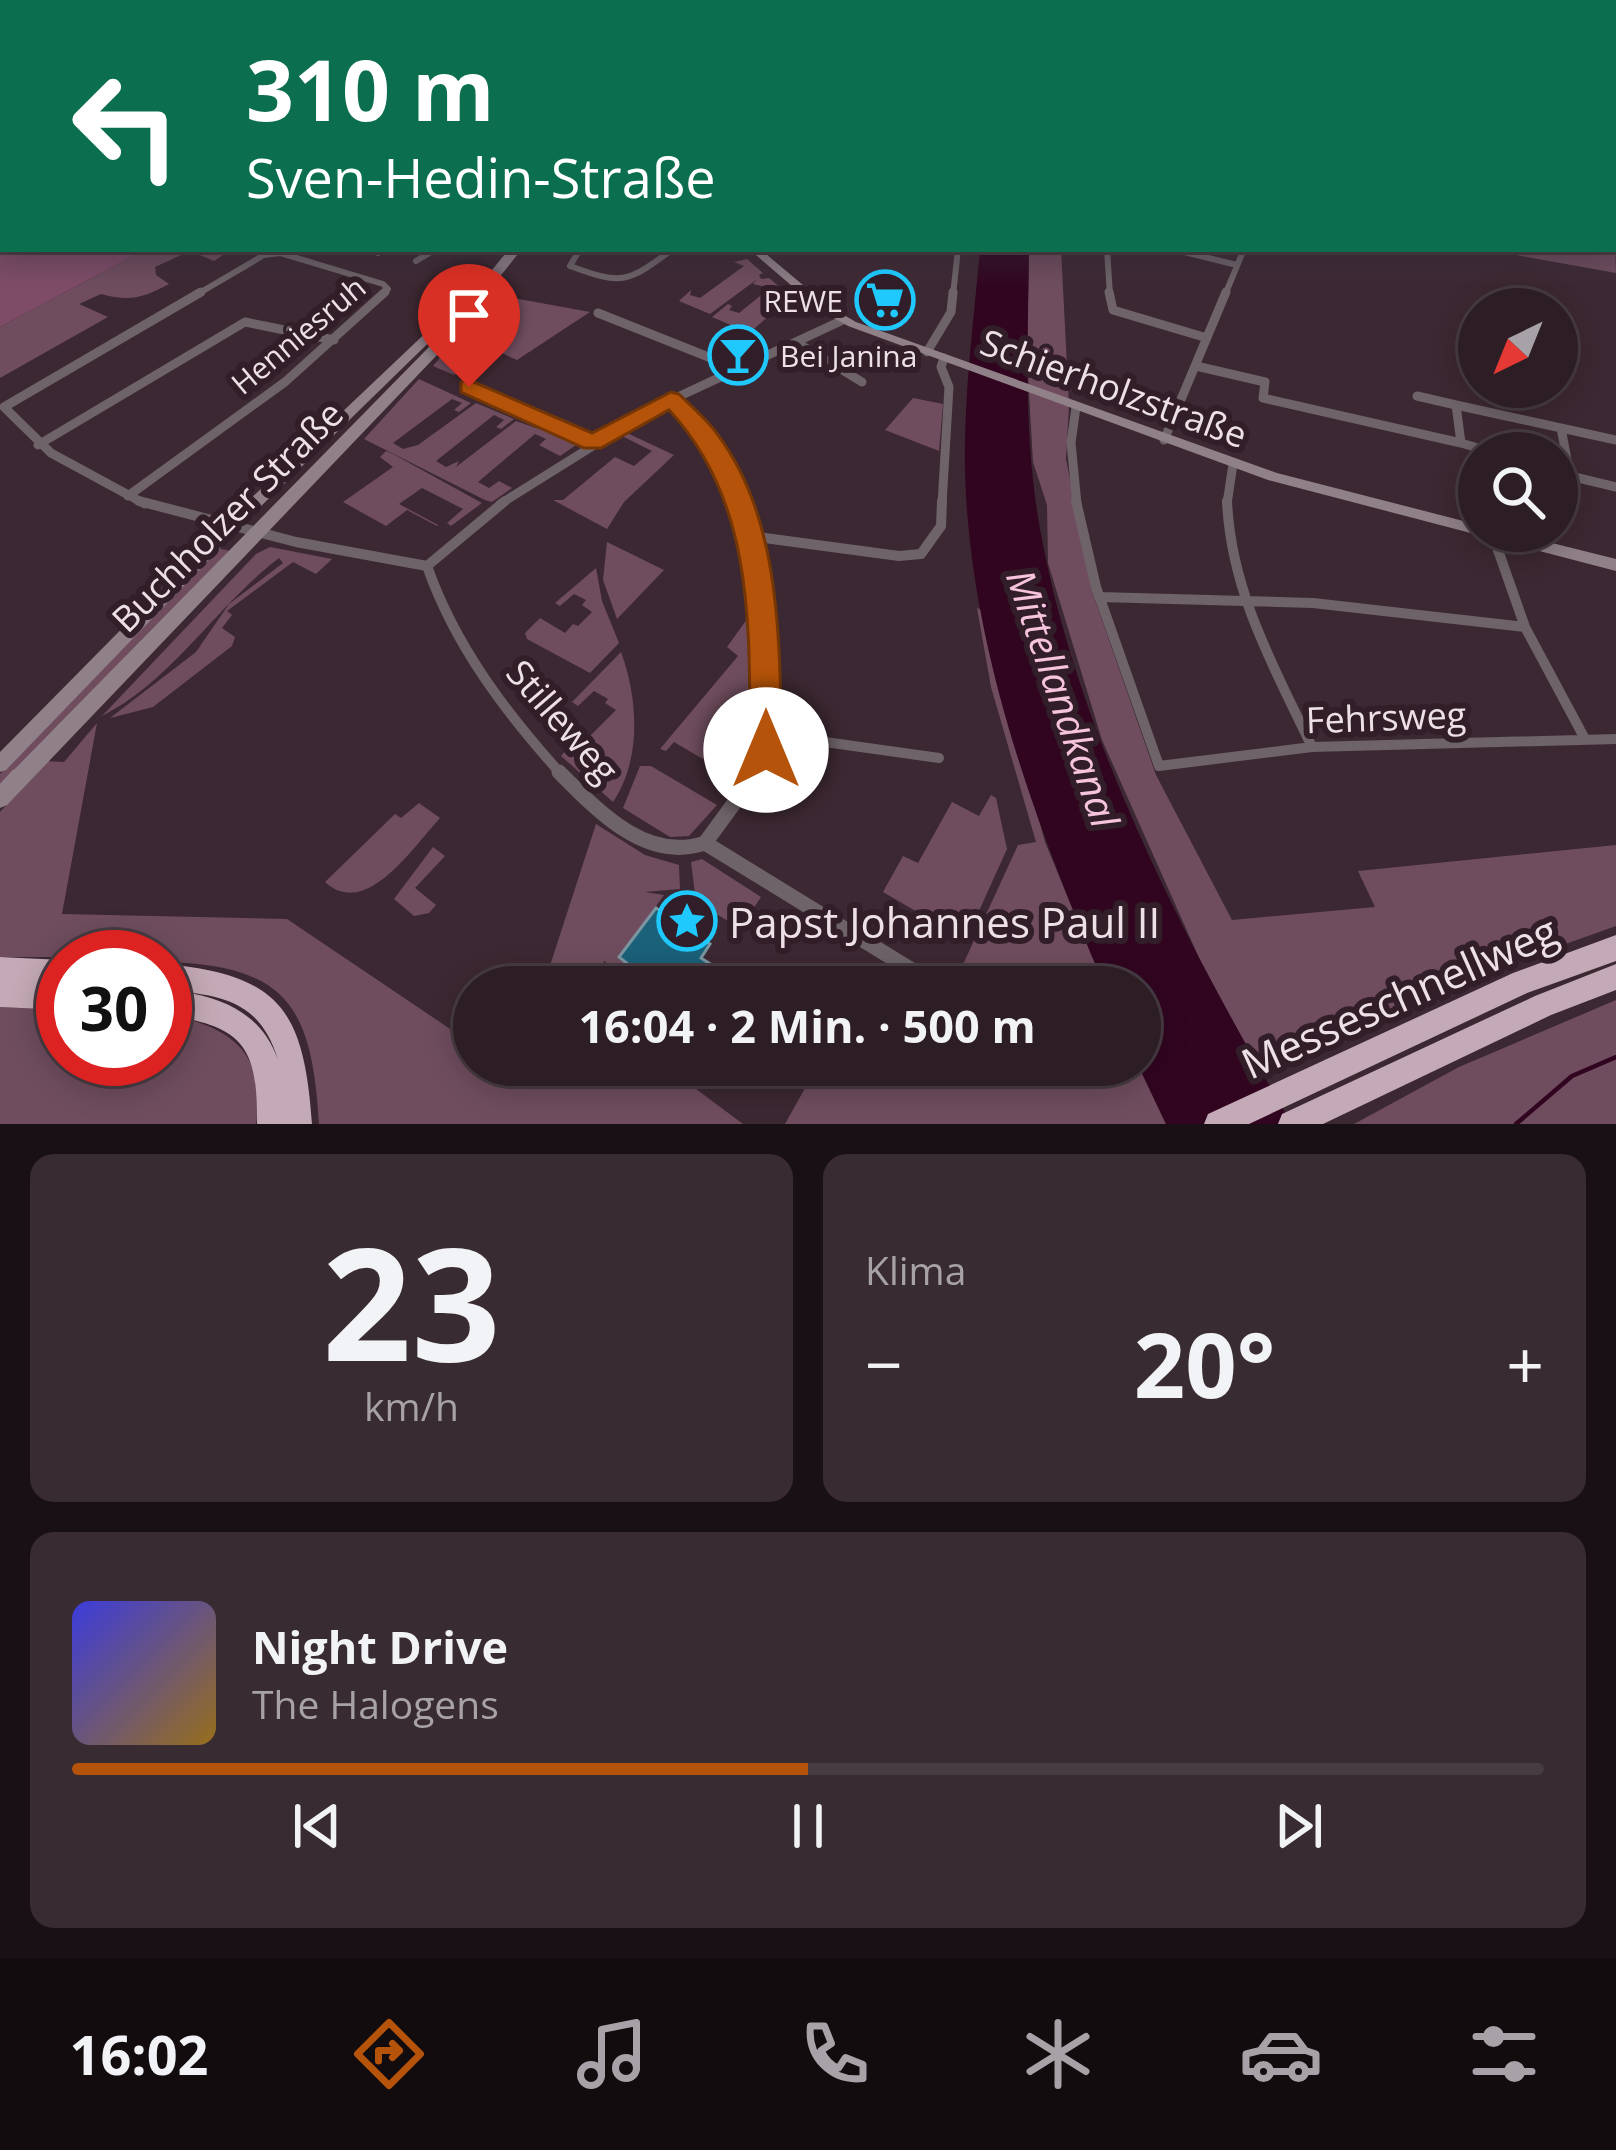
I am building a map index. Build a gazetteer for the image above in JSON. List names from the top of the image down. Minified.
{"streets":{"highway":["Messeschnellweg"],"main road":["Schierholzstraße","Buchholzer Straße"],"street":["Henniesruh","Fehrsweg","Stilleweg"]},"water":["Mittellandkanal"],"places":{"supermarket":["REWE"],"bar":["Bei Janina"],"place":["Papst Johannes Paul II"]},"north":"bottom left","page":{"turn":["310 m","Sven-Hedin-Straße"],"limit":"30","trip":"16:04 · 2 Min. · 500 m","tile":[["23","km/h"],"Klima"],"heat":["−","20°","+"],"song":["Night Drive","The Halogens"],"tabs":"16:02"}}
